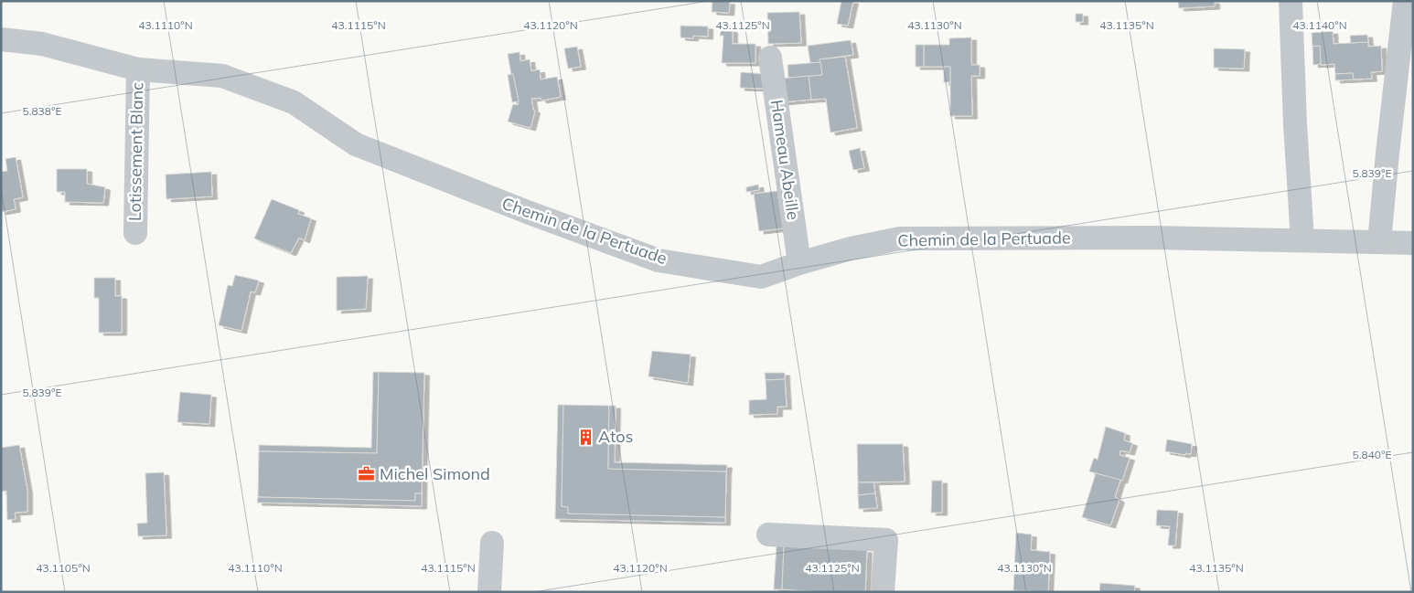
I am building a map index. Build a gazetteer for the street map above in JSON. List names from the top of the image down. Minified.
{"streets":{"street":["Lotissement Blanc","Hameau Abeille","Chemin de la Pertuade"]},"crossings":[["Lotissement Blanc","Chemin de la Pertuade"],["Hameau Abeille","Chemin de la Pertuade"]],"places":{"building":["Atos"],"office":["Michel Simond"]},"coordinates":["43.1110°N","43.1135°N","43.1115°N","43.1120°N","43.1125°N","43.1130°N","43.1140°N","5.838°E","5.839°E","5.840°E","43.1105°N"]}
